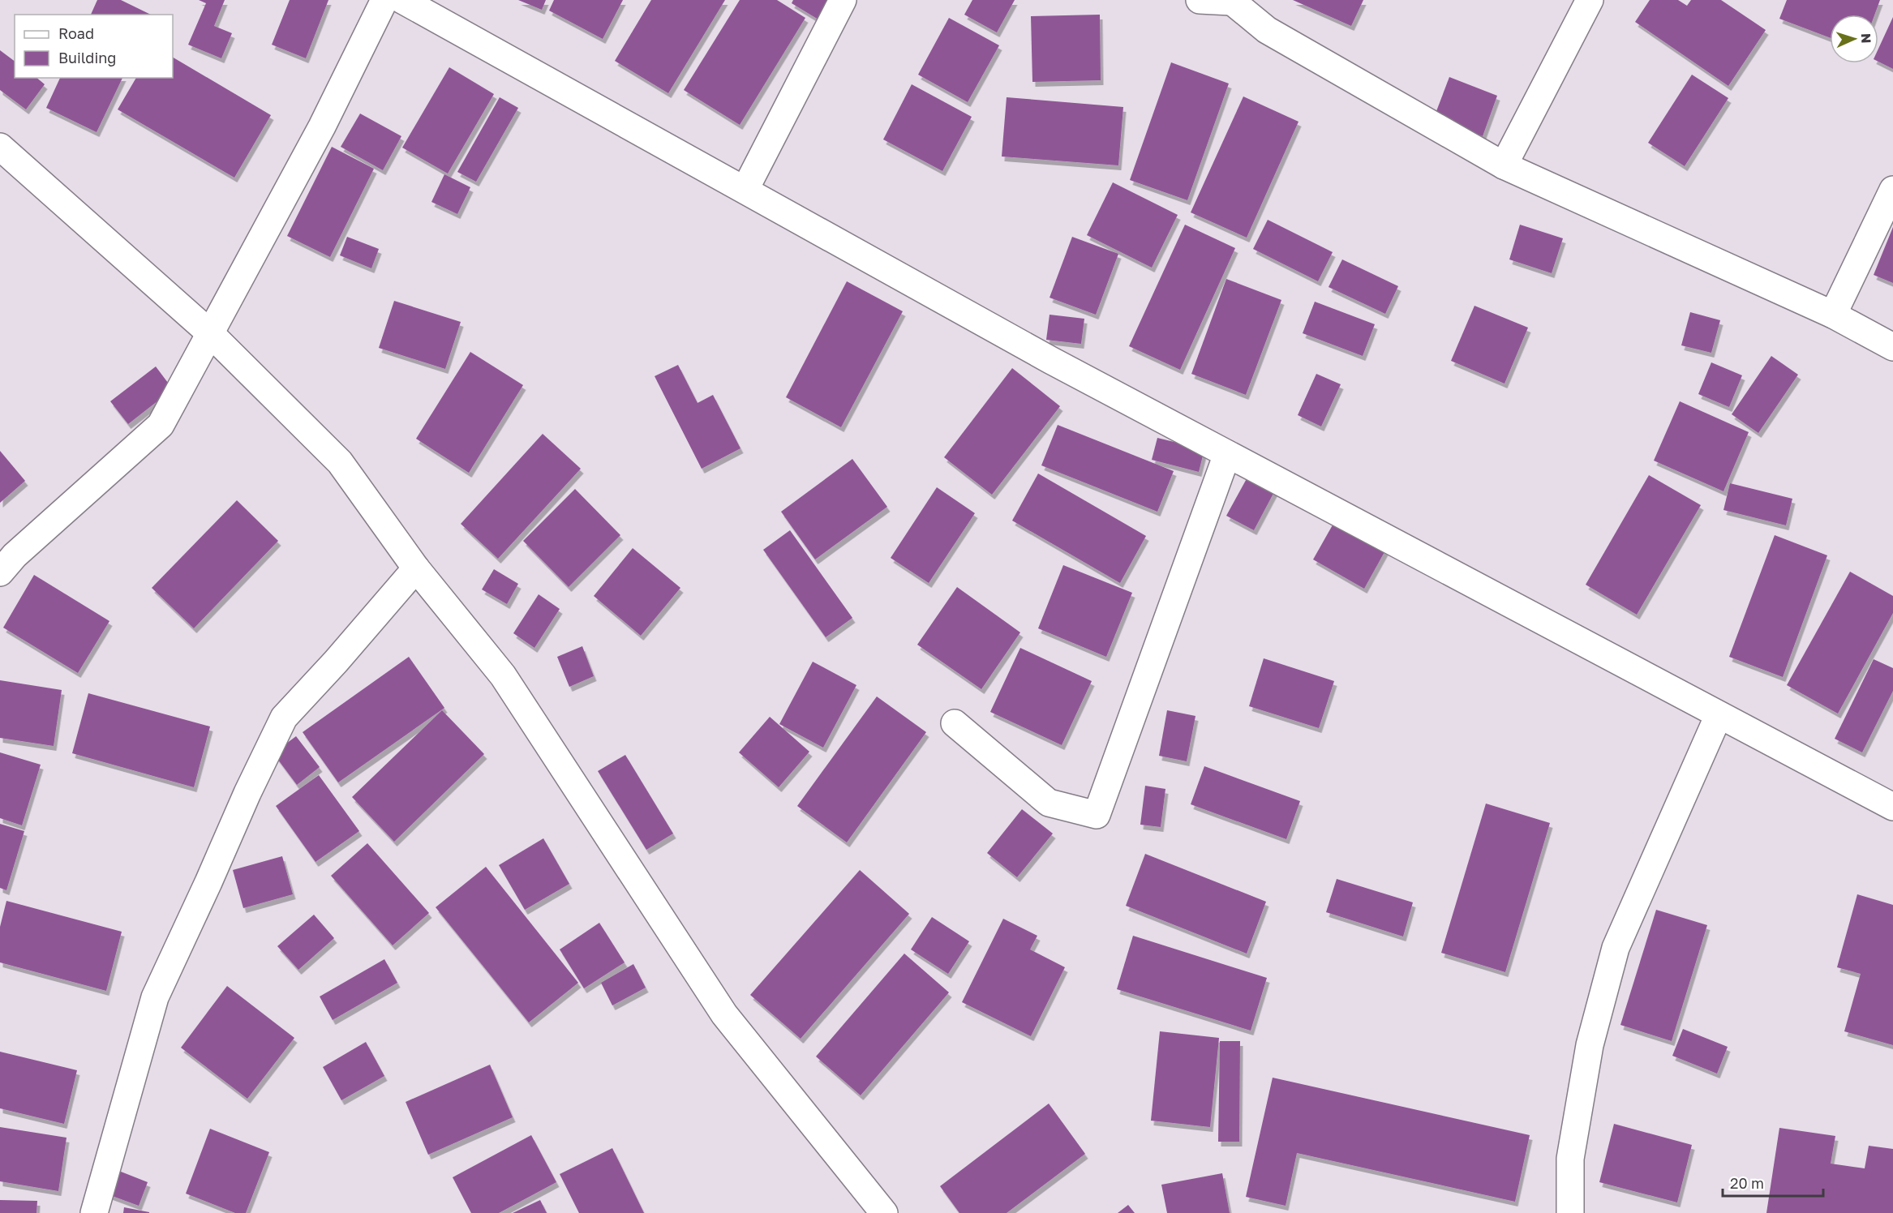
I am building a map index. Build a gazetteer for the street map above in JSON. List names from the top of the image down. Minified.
{"legend":["Road","Building"],"scale_bar":"20 m","north":"right"}
